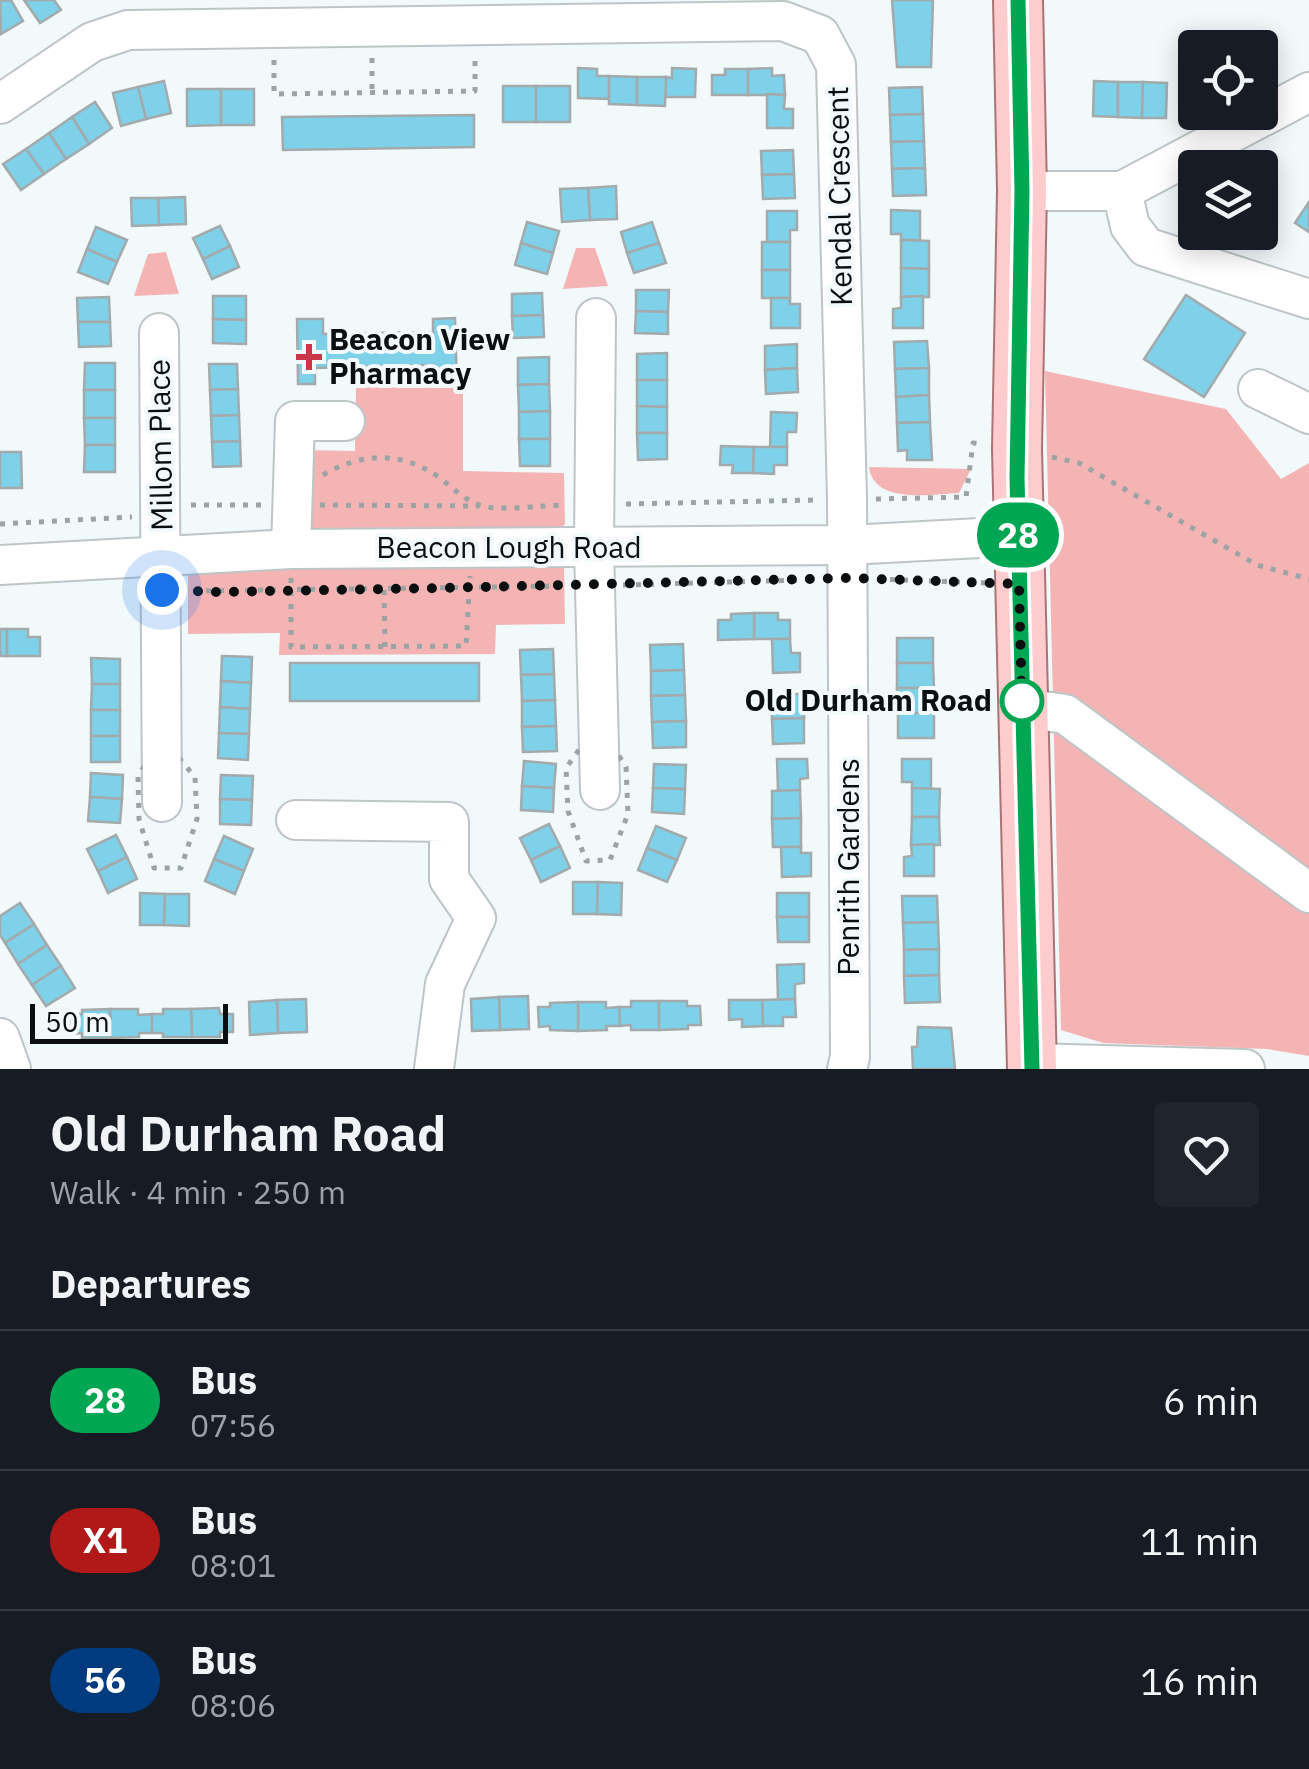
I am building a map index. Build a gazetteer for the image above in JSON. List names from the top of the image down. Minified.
{"streets":{"street":["Kendal Crescent","Millom Place","Beacon Lough Road","Penrith Gardens"]},"crossings":[["Kendal Crescent","Beacon Lough Road"],["Kendal Crescent","Penrith Gardens"],["Millom Place","Beacon Lough Road"],["Beacon Lough Road","Penrith Gardens"]],"places":{"health":["Beacon View Pharmacy"],"other":["Old Durham Road"]},"lines":["bus line 28"],"scale_bar":"50 m","page":{"on_map":"28","scale":"50 m","heading":[["Old Durham Road","Walk · 4 min · 250 m"],"Departures"],"list":[{"mark":"28","name":"Bus","note":"07:56","value":"6 min"},{"mark":"X1","name":"Bus","note":"08:01","value":"11 min"},{"mark":"56","name":"Bus","note":"08:06","value":"16 min"}]}}
